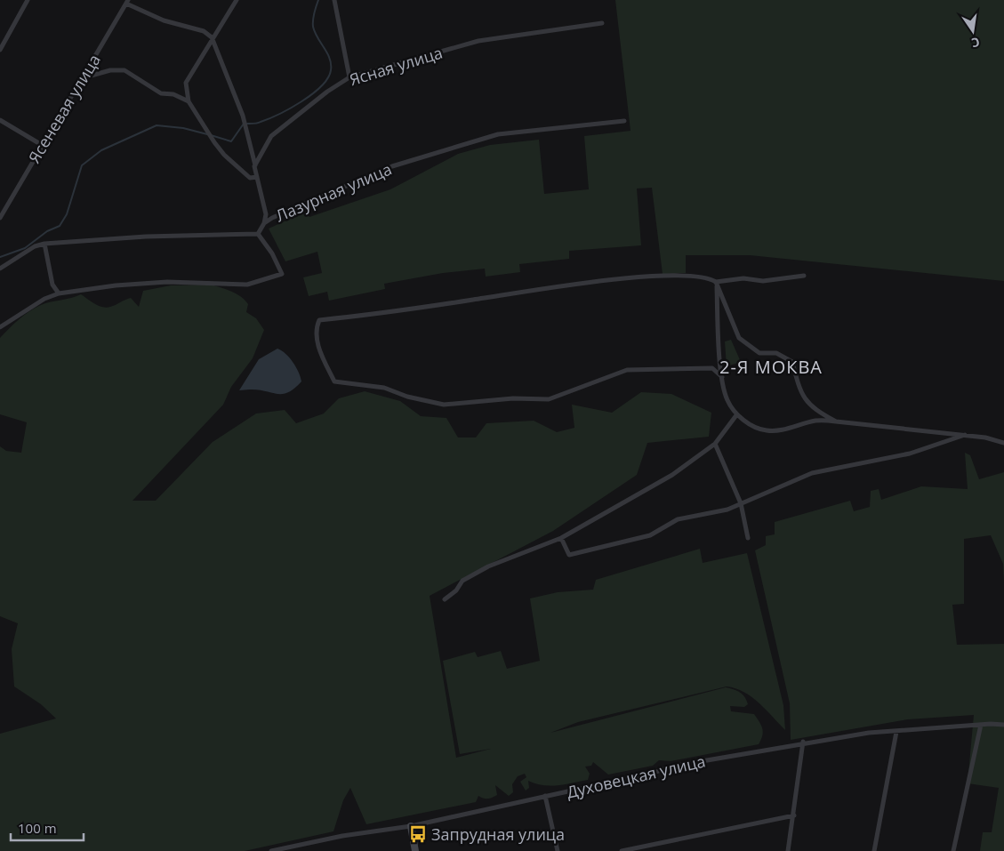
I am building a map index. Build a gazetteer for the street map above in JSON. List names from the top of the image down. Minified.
{"streets":{"street":["Ясная улица","Ясеневая улица","Лазурная улица","Духовецкая улица"]},"districts":["2-Я МОКВА"],"places":{"bus stop":["Запрудная улица"]},"scale_bar":"100 m","north":"bottom"}
